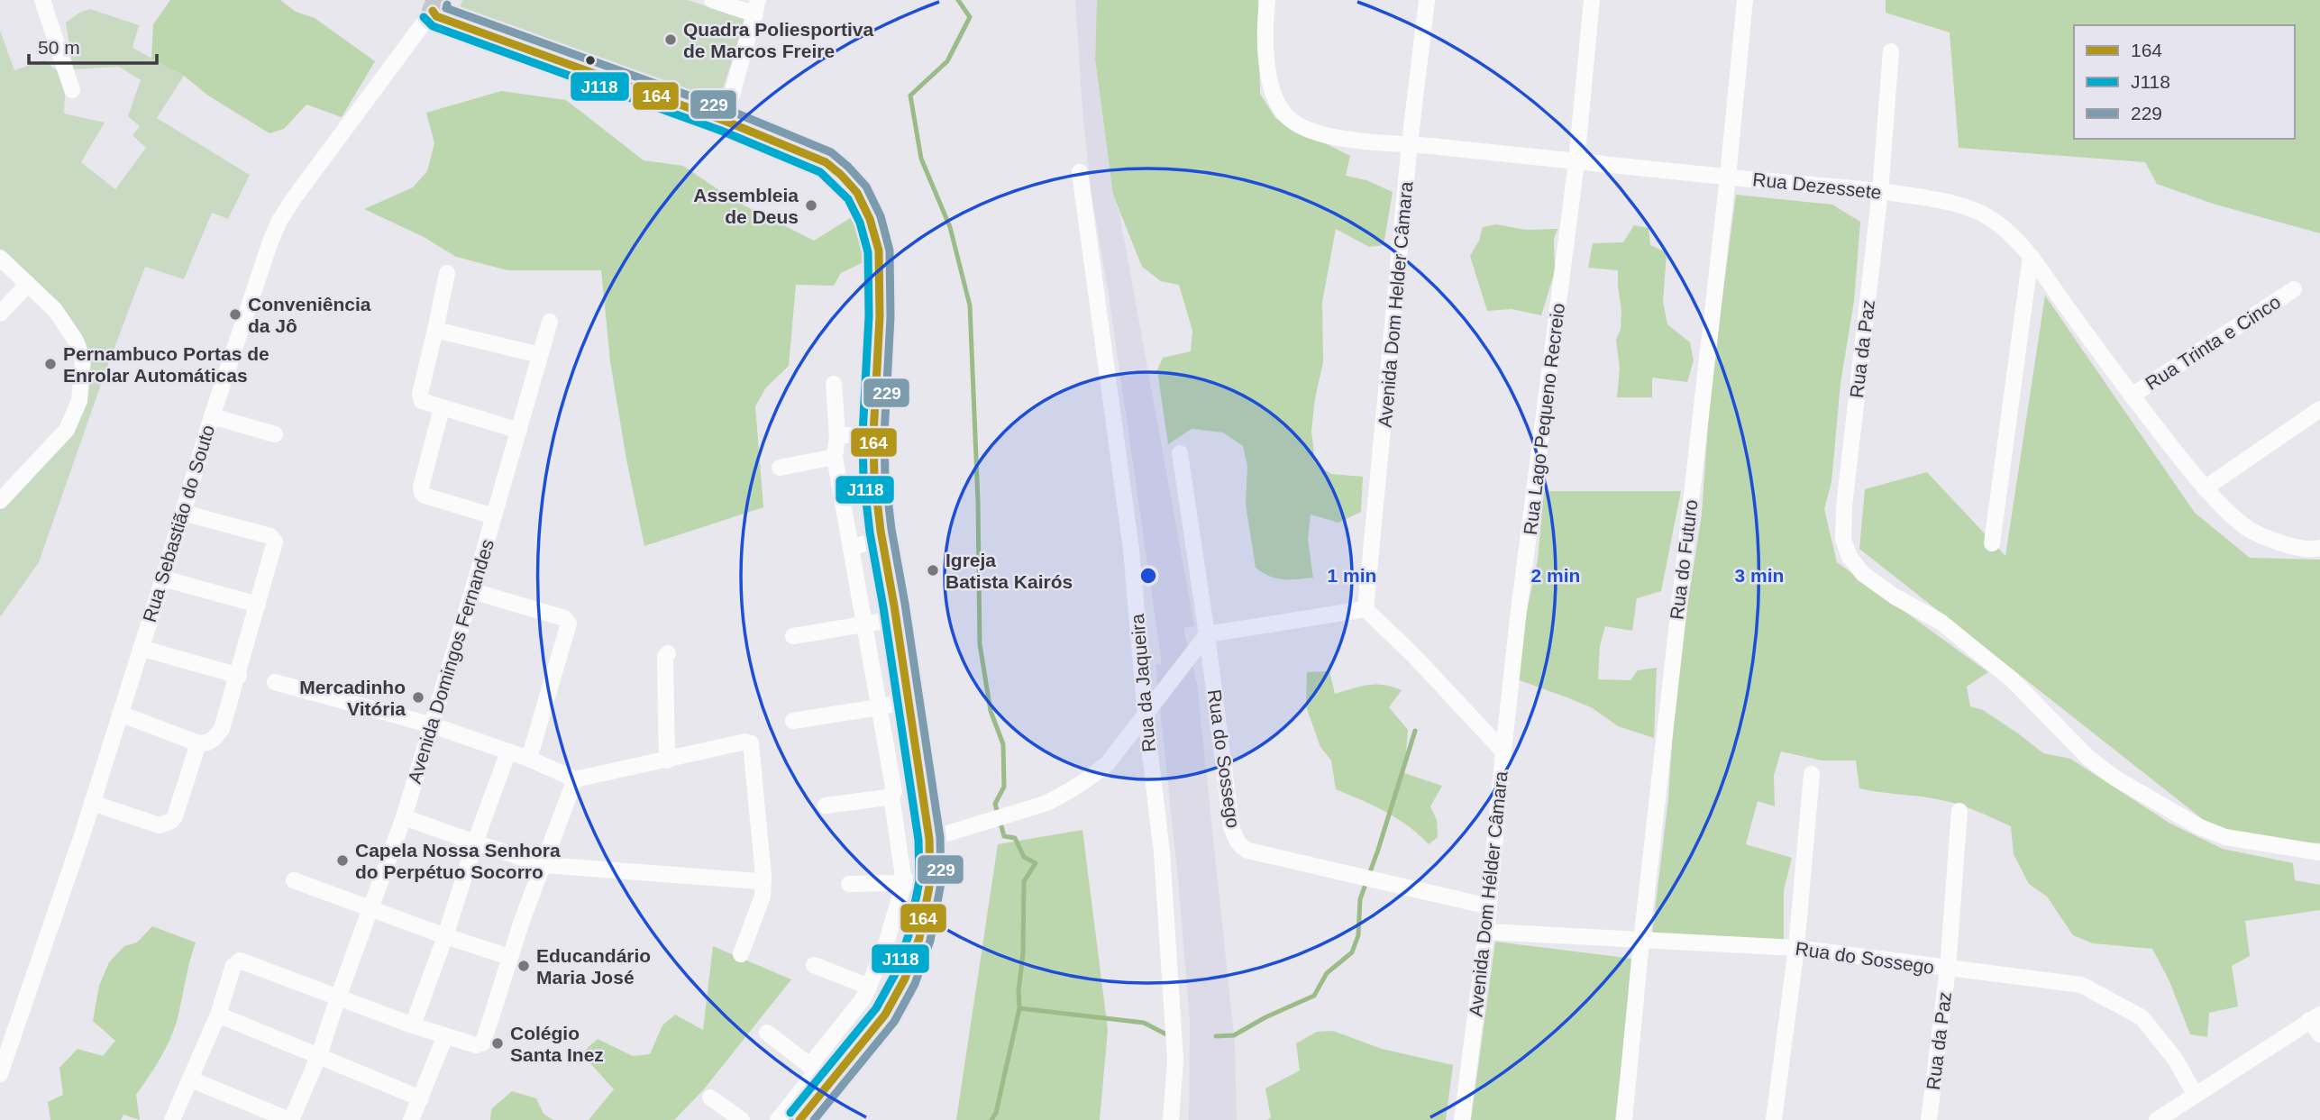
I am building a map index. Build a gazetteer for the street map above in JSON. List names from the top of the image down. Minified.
{"streets":{"street":["Rua Dezessete","Avenida Dom Helder Câmara","Rua Trinta e Cinco","Rua da Paz","Rua Lago Pequeno Recreio","Rua Sebastião do Souto","Rua do Futuro","Avenida Domingos Fernandes","Rua da Jaqueira","Rua do Sossego","Avenida Dom Hélder Câmara"]},"crossings":[["Rua Dezessete","Avenida Dom Helder Câmara"],["Rua Dezessete","Rua Trinta e Cinco"],["Rua Dezessete","Rua da Paz"],["Rua Dezessete","Rua Lago Pequeno Recreio"],["Rua Dezessete","Rua do Futuro"],["Avenida Dom Helder Câmara","Avenida Dom Hélder Câmara"],["Rua da Paz","Rua do Sossego"],["Rua Lago Pequeno Recreio","Avenida Dom Hélder Câmara"],["Rua do Futuro","Rua do Sossego"],["Rua do Sossego","Avenida Dom Hélder Câmara"]],"places":["Quadra Poliesportiva de Marcos Freire","Assembleia de Deus","Conveniência da Jô","Pernambuco Portas de Enrolar Automáticas","Igreja Batista Kairós","Mercadinho Vitória","Capela Nossa Senhora do Perpétuo Socorro","Educandário Maria José","Colégio Santa Inez"],"lines":["transit line 229","transit line 164","transit line J118"],"legend":["164","J118","229"],"scale_bar":"50 m","rings":["1 min","2 min","3 min"]}
